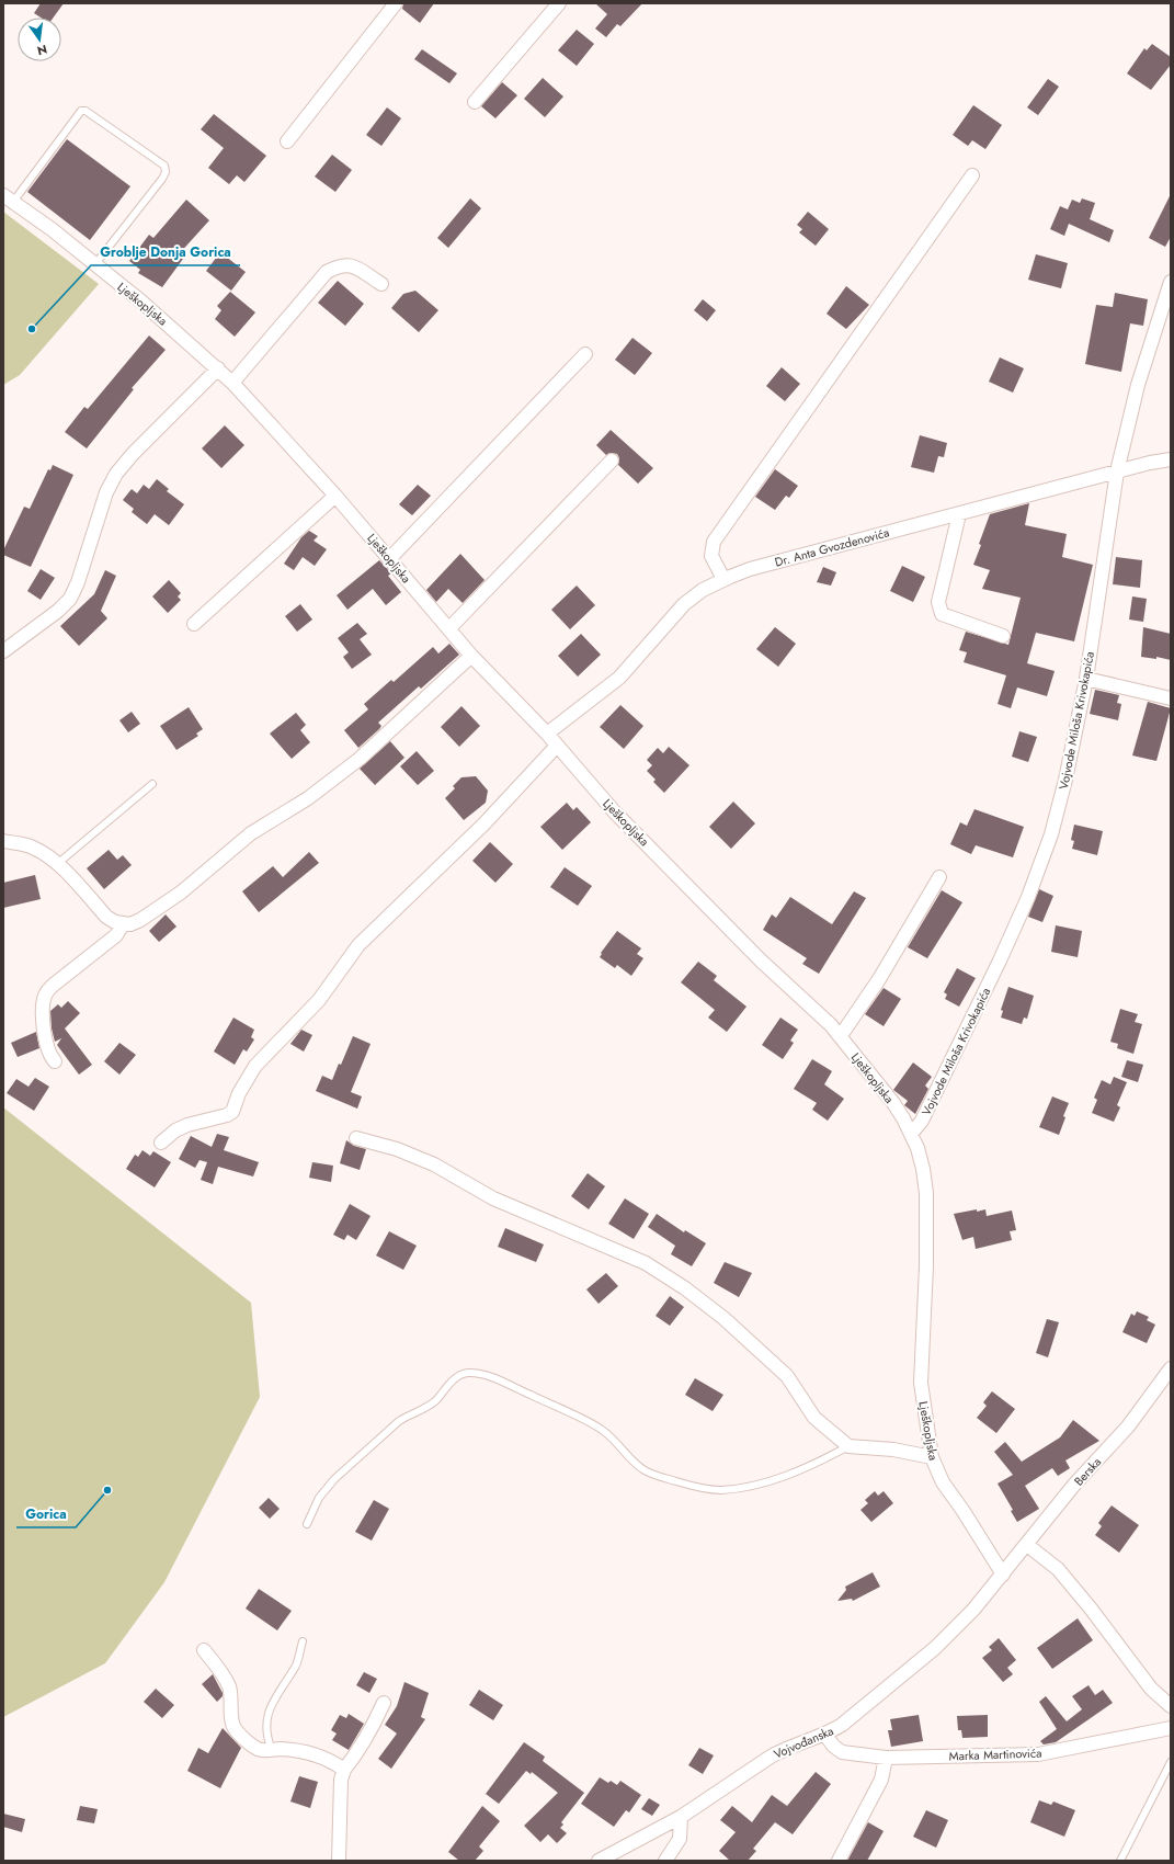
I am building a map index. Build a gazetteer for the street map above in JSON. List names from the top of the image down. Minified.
{"streets":{"street":["Lješkopljska","Dr. Anta Gvozdenovića","Vojvode Miloša Krivokapića","Berska","Vojvođanska","Marka Martinovića"]},"crossings":[["Lješkopljska","Dr. Anta Gvozdenovića"],["Lješkopljska","Vojvode Miloša Krivokapića"],["Lješkopljska","Berska"],["Lješkopljska","Vojvođanska"],["Dr. Anta Gvozdenovića","Vojvode Miloša Krivokapića"],["Berska","Vojvođanska"],["Vojvođanska","Marka Martinovića"]],"places":["Groblje Donja Gorica","Gorica"],"north":"bottom"}
